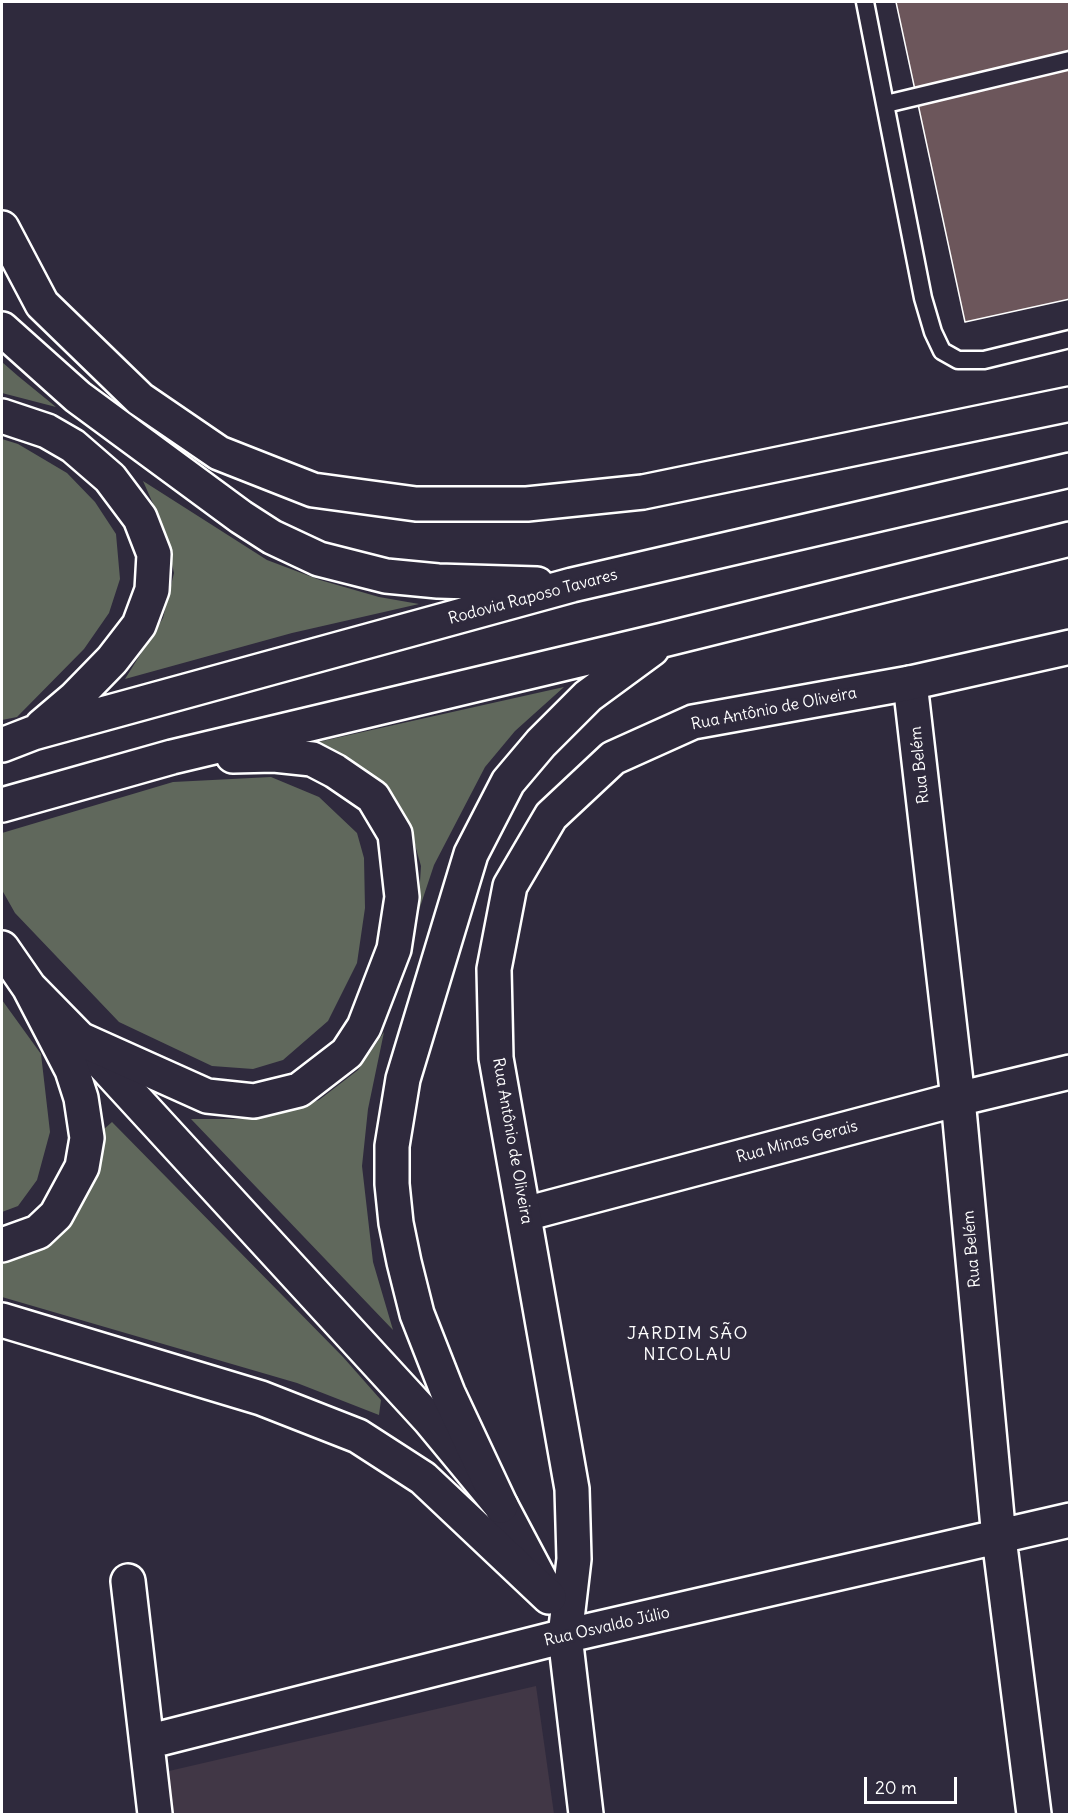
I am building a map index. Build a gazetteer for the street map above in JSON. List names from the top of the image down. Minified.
{"streets":{"main road":["Rodovia Raposo Tavares","Rua Antônio de Oliveira","Rua Belém","Rua Minas Gerais","Rua Osvaldo Júlio"]},"crossings":[["Rua Antônio de Oliveira","Rua Belém"],["Rua Antônio de Oliveira","Rua Minas Gerais"],["Rua Antônio de Oliveira","Rua Osvaldo Júlio"],["Rua Belém","Rua Minas Gerais"],["Rua Belém","Rua Osvaldo Júlio"]],"districts":["JARDIM SÃO NICOLAU"],"scale_bar":"20 m"}
